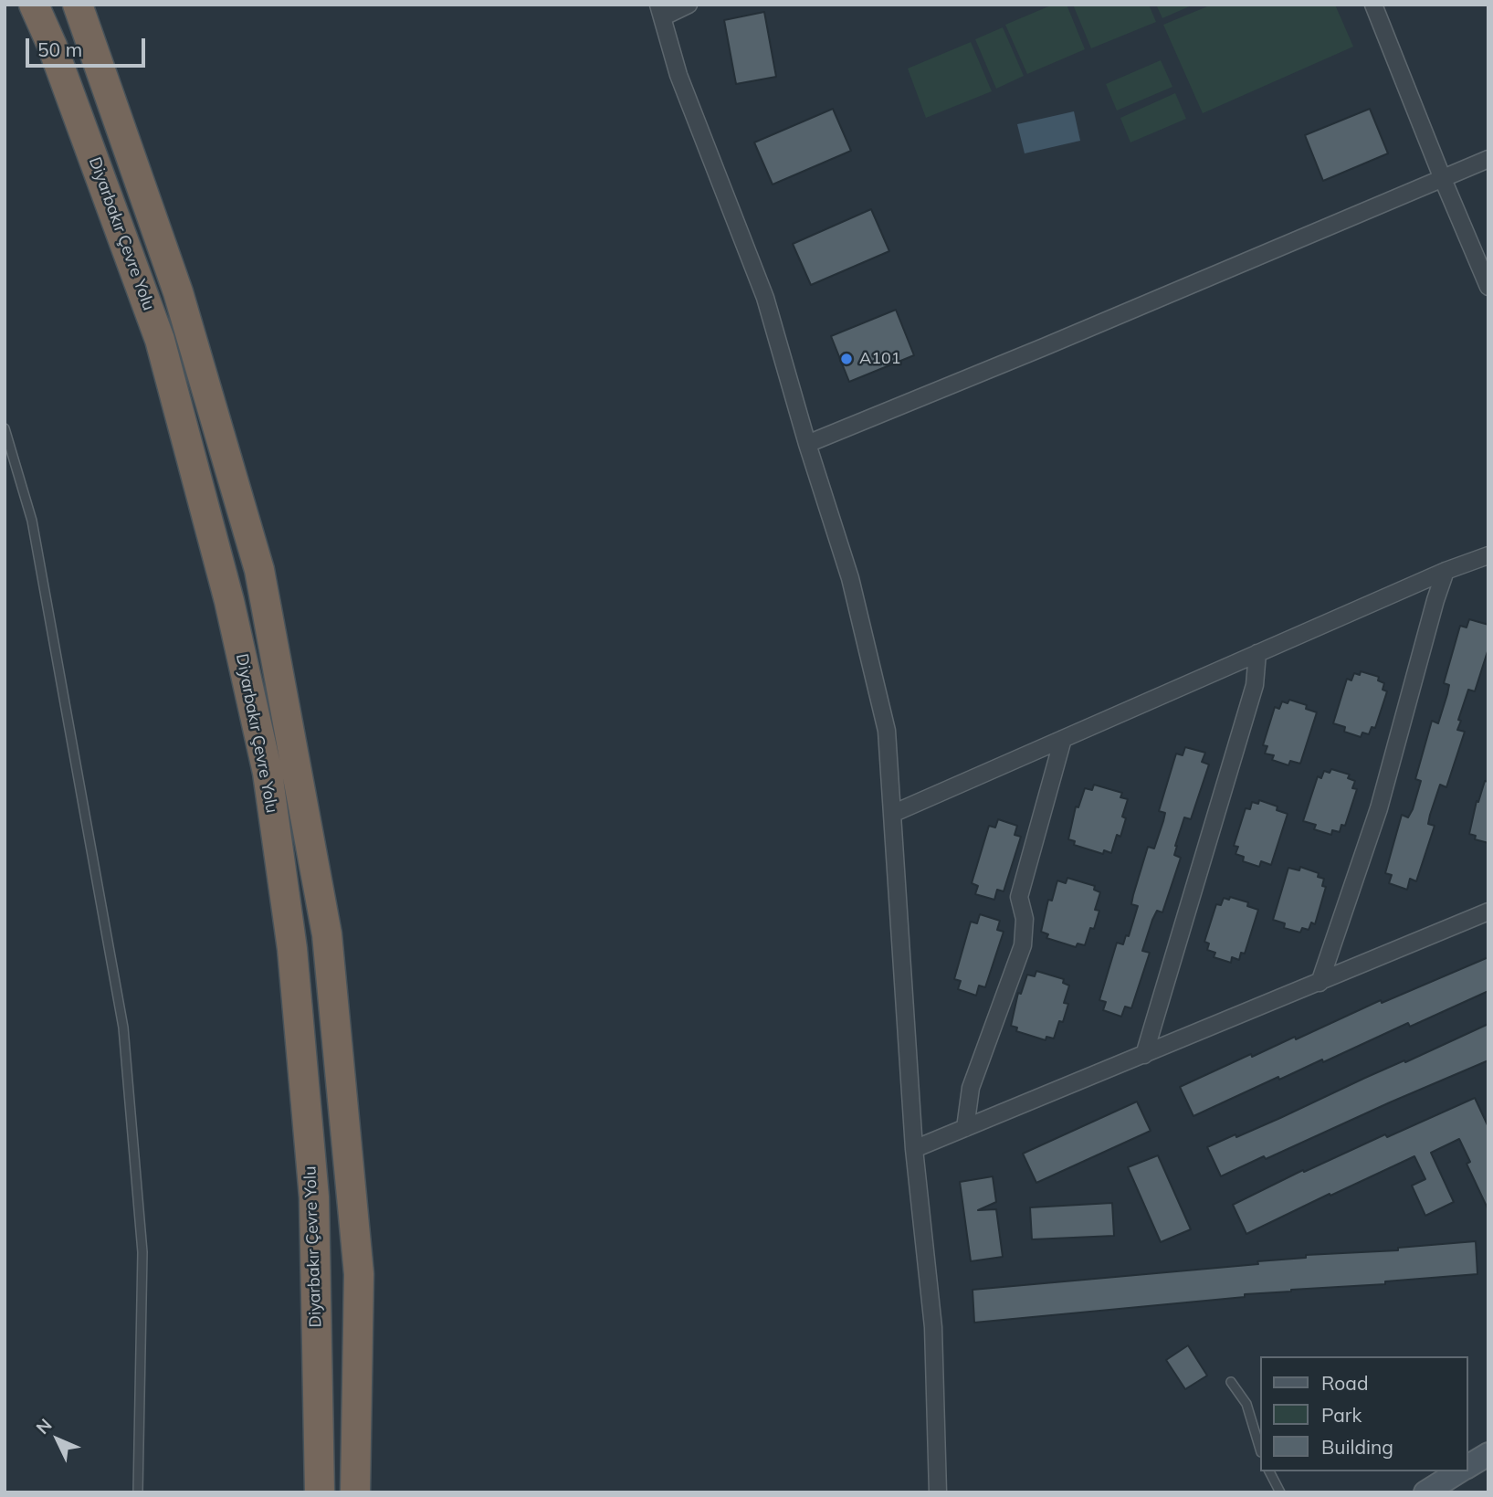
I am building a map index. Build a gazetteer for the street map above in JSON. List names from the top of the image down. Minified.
{"streets":{"highway":["Diyarbakır Çevre Yolu"]},"places":["A101"],"legend":["Road","Park","Building"],"scale_bar":"50 m","north":"top left"}
